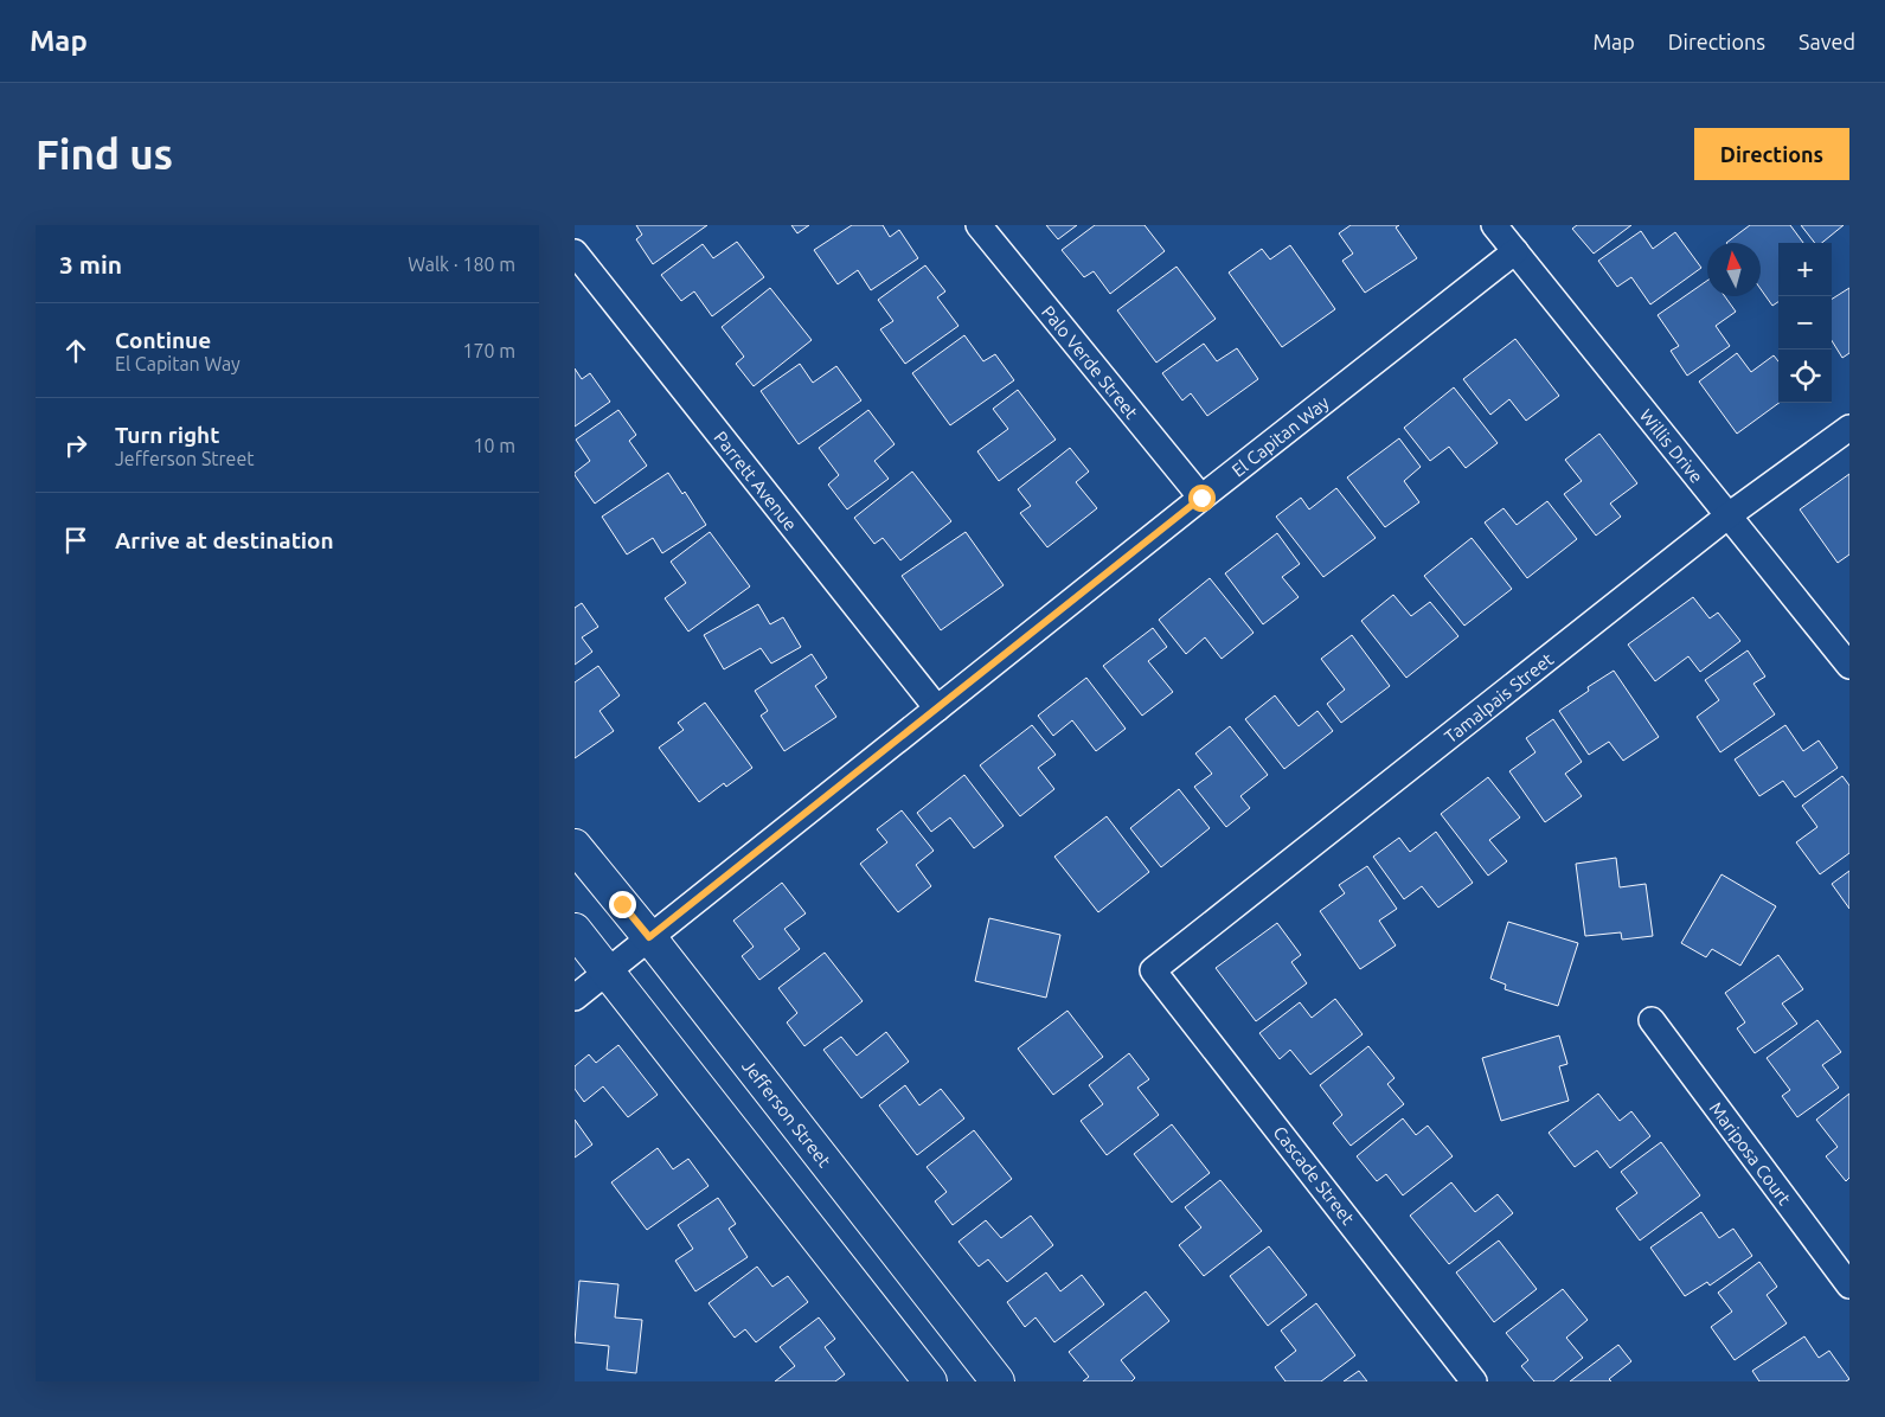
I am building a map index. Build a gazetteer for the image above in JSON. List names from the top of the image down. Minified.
{"streets":{"main road":["Jefferson Street"],"street":["Palo Verde Street","El Capitan Way","Willis Drive","Parrett Avenue","Tamalpais Street","Mariposa Court","Cascade Street"]},"crossings":[["Palo Verde Street","El Capitan Way"],["El Capitan Way","Willis Drive"],["El Capitan Way","Parrett Avenue"],["El Capitan Way","Jefferson Street"],["Willis Drive","Tamalpais Street"],["Tamalpais Street","Cascade Street"]],"north":"top","page":{"header":"Map","nav":["Map","Directions","Saved"],"buttons":"Directions","title":"Find us","heading":["3 min","Walk · 180 m"],"map_buttons":["+","−"],"list":[["Continue","El Capitan Way","170 m"],["Turn right","Jefferson Street","10 m"],"Arrive at destination"]}}
